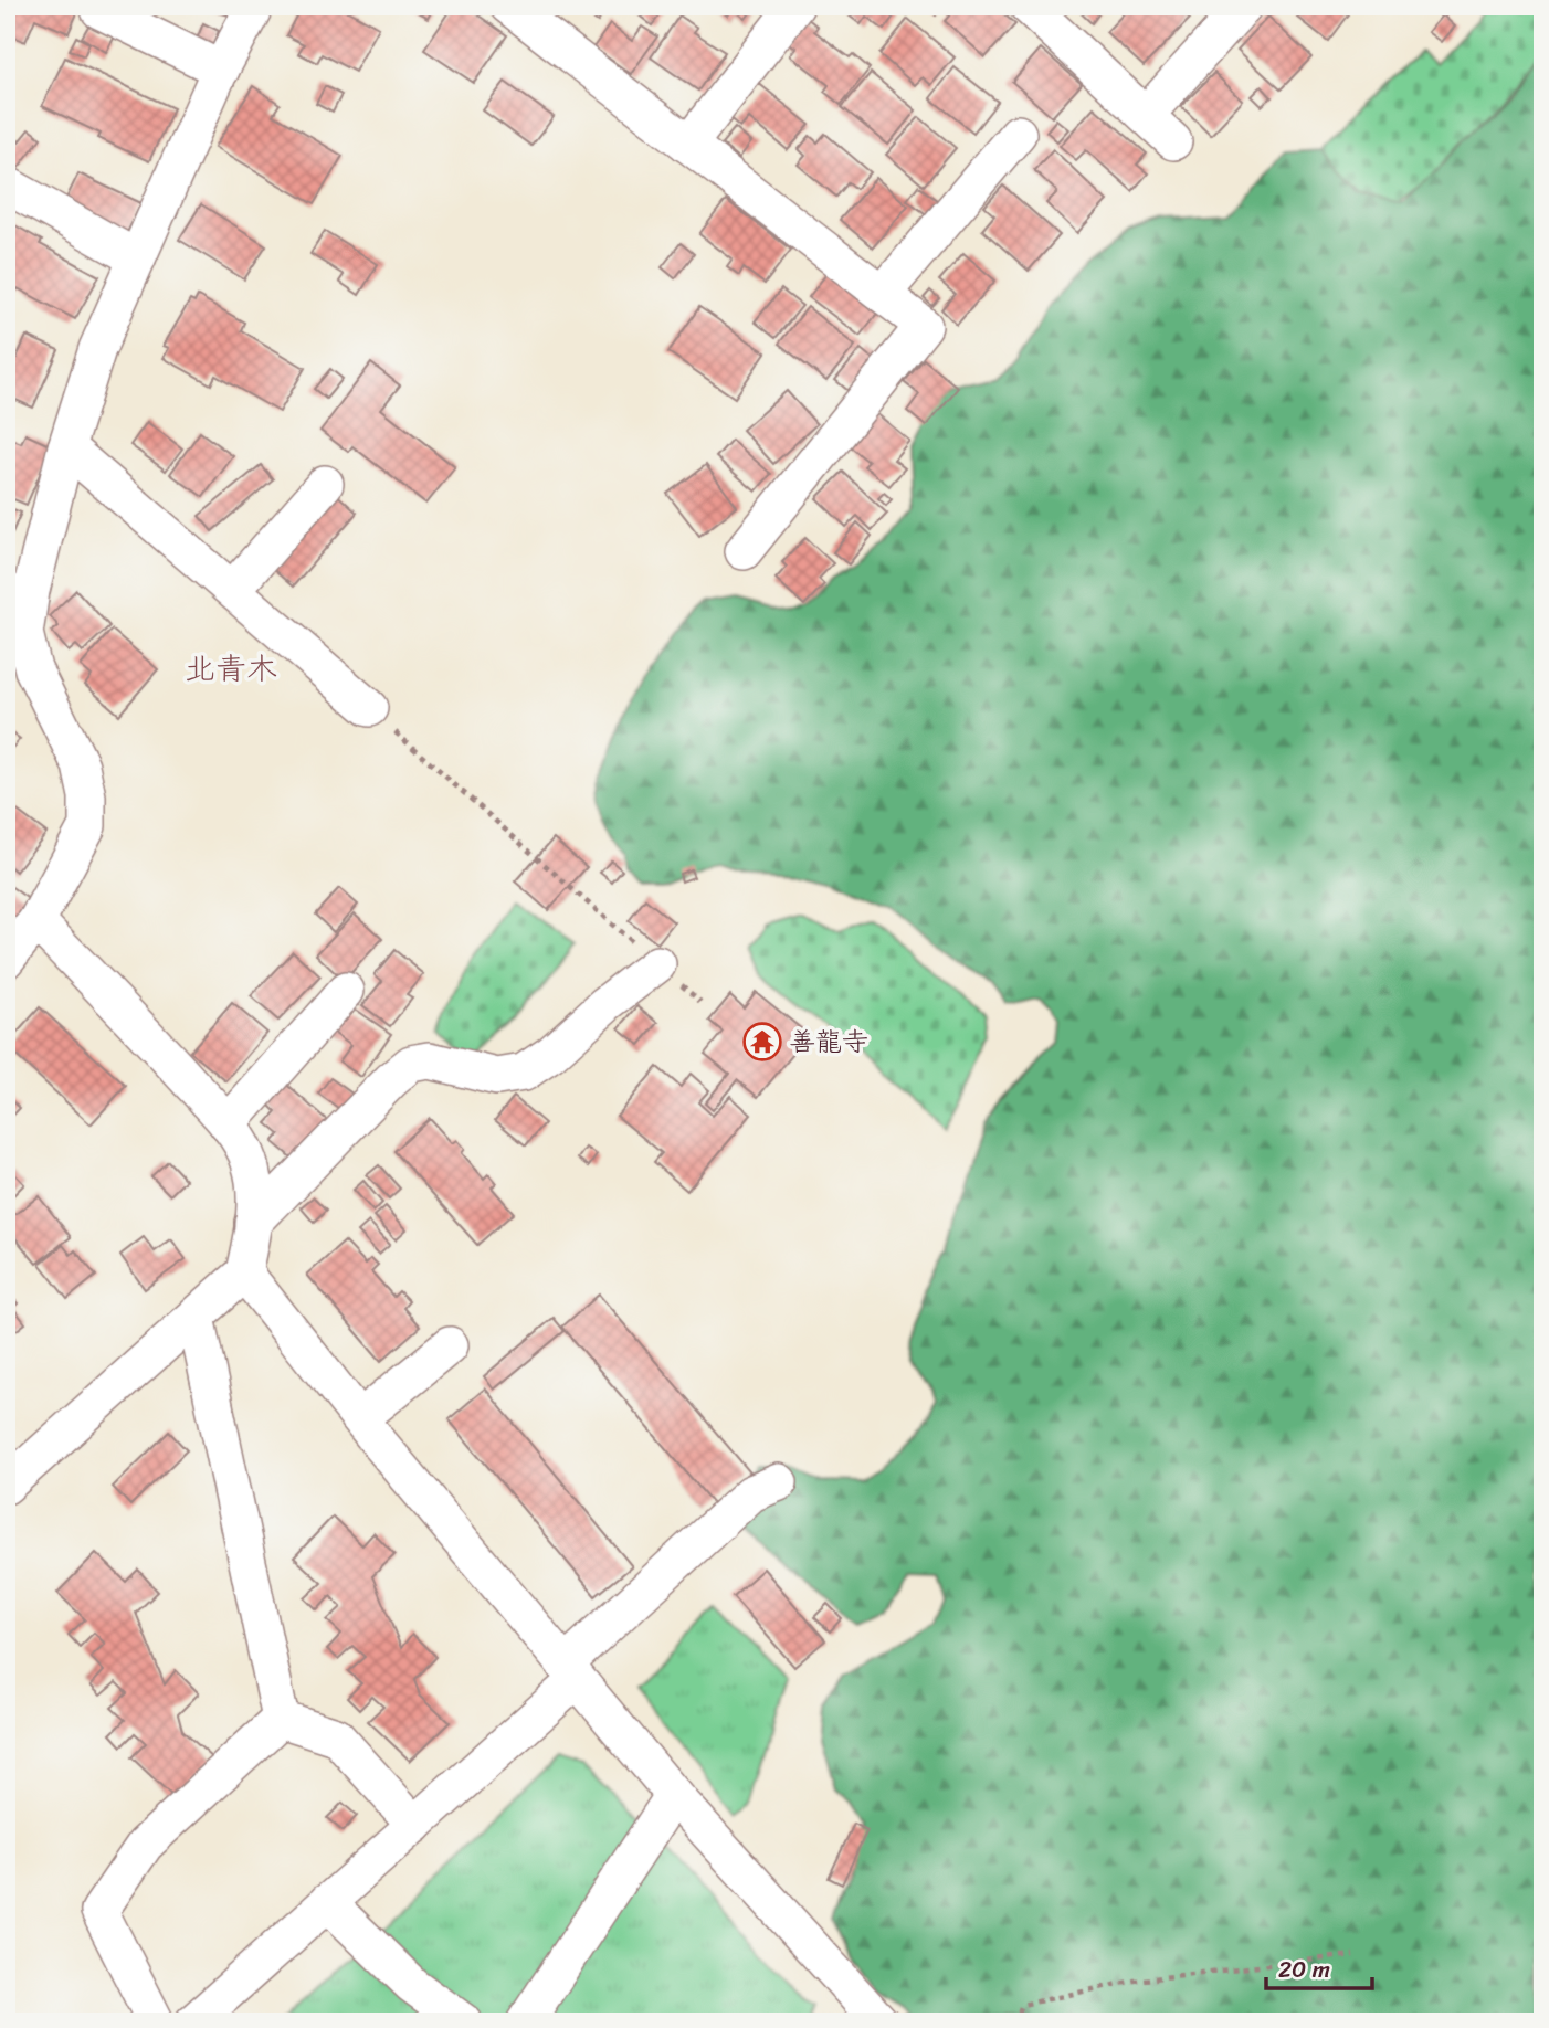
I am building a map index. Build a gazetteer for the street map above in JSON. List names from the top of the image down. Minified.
{"districts":["北青木"],"places":{"temple":["善龍寺"]},"scale_bar":"20 m"}
